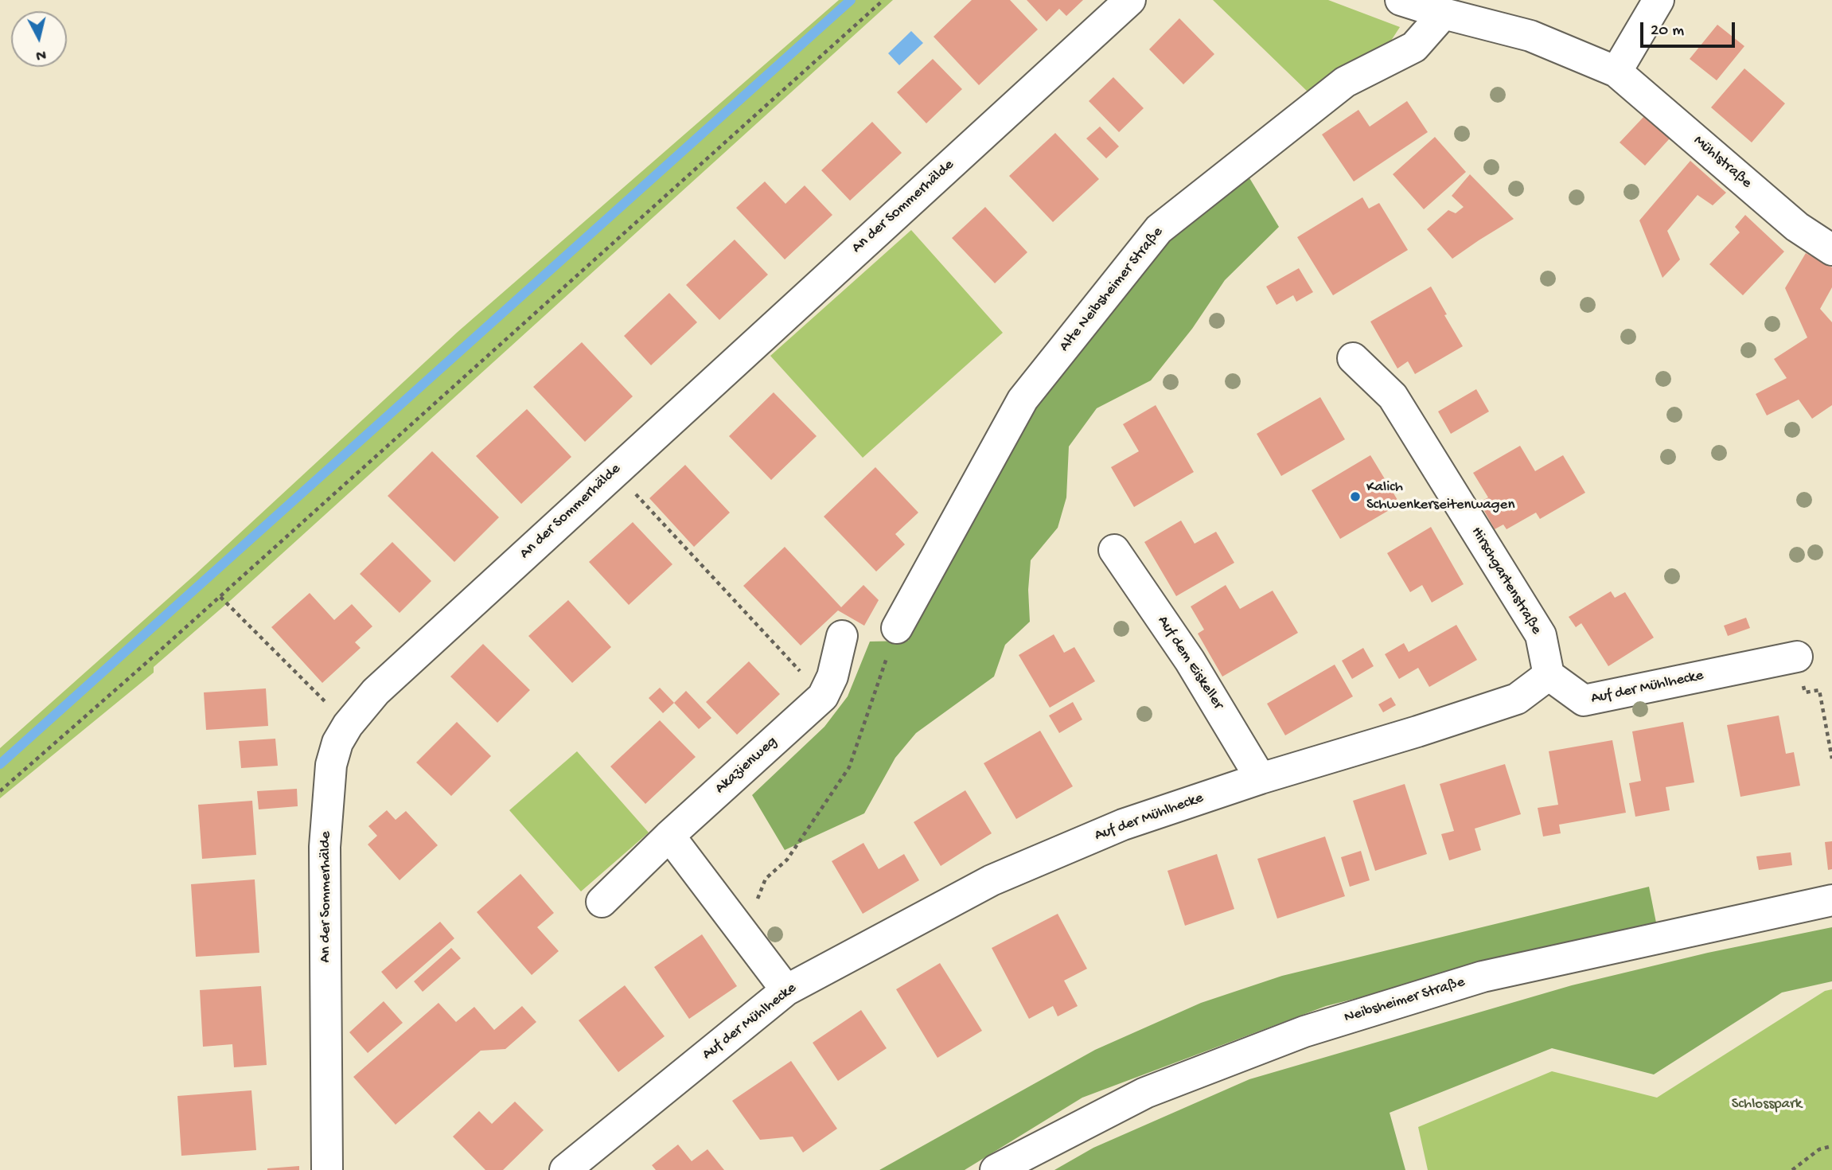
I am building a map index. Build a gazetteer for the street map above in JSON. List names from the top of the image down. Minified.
{"streets":{"street":["Mühlstraße","An der Sommerhälde","Alte Neibsheimer Straße","Hirschgartenstraße","Auf dem Eiskeller","Auf der Mühlhecke","Akazienweg","Neibsheimer Straße"]},"crossings":[["Mühlstraße","Alte Neibsheimer Straße"],["Hirschgartenstraße","Auf der Mühlhecke"],["Auf dem Eiskeller","Auf der Mühlhecke"]],"parks":["Schlosspark"],"places":["Kalich Schwenkerseitenwagen"],"scale_bar":"20 m","north":"bottom"}
